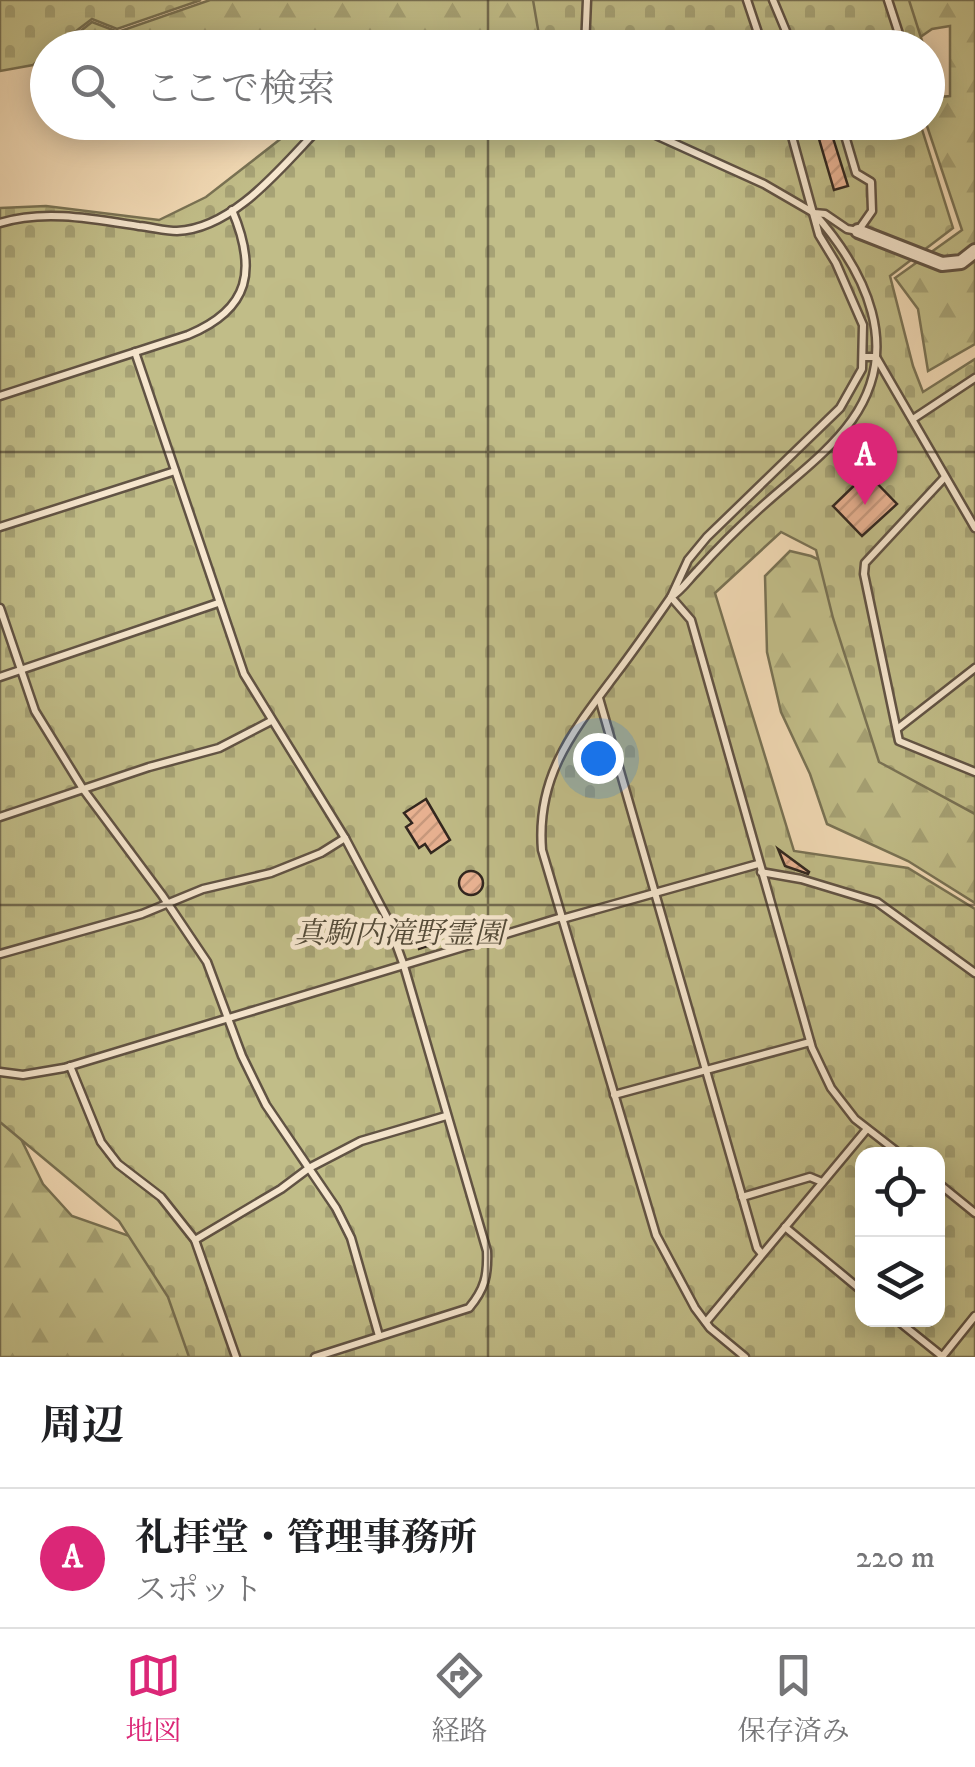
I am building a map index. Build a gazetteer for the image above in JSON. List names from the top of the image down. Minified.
{"parks":["真駒内滝野霊園"],"page":{"search":"ここで検索","pins":"A","heading":"周辺","list":[{"mark":"A","name":"礼拝堂・管理事務所","note":"スポット","value":"220 m"}],"nav":["地図","経路","保存済み"]}}
